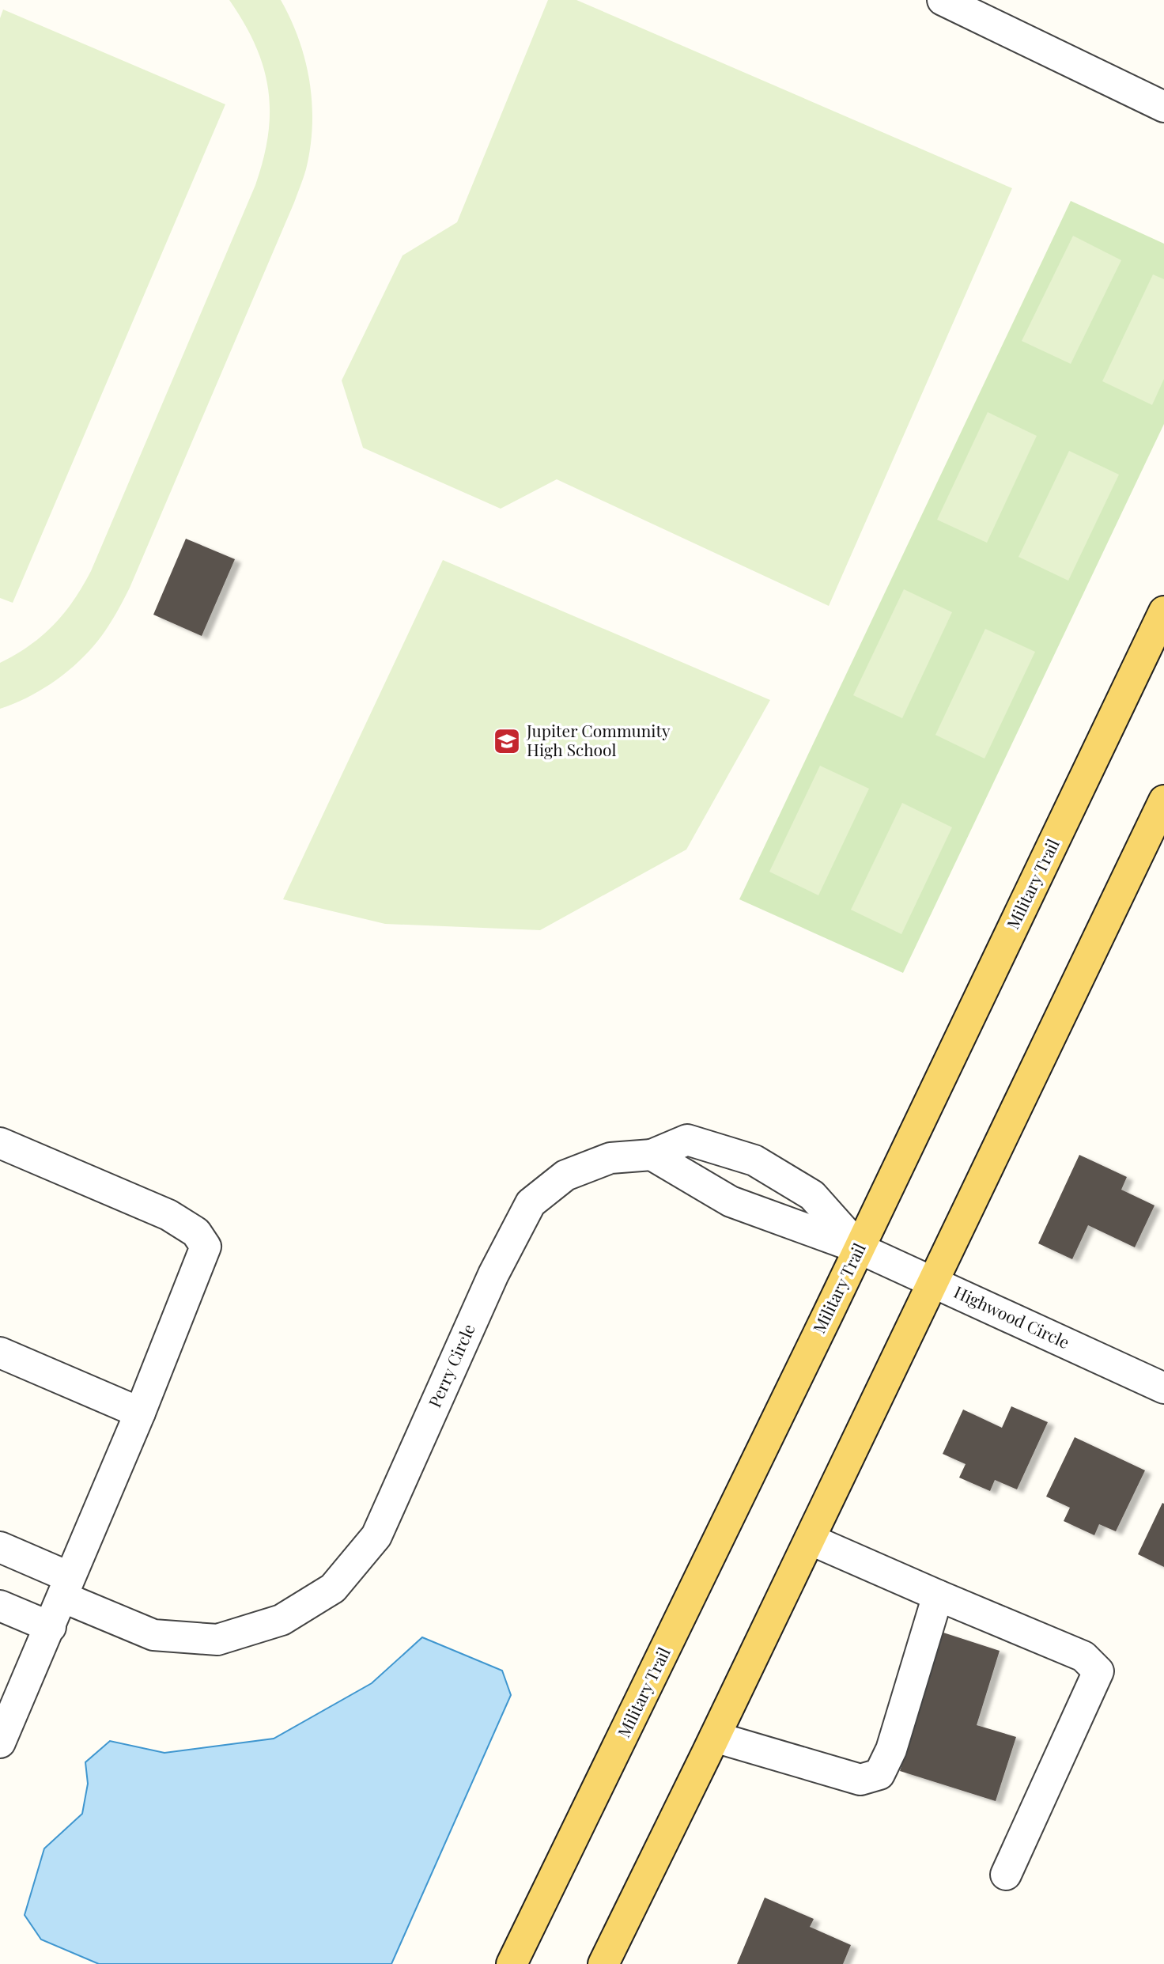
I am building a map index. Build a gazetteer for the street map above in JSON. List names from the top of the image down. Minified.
{"streets":{"main road":["Military Trail"],"street":["Highwood Circle","Perry Circle"]},"crossings":[["Military Trail","Highwood Circle"],["Military Trail","Perry Circle"],["Highwood Circle","Perry Circle"]],"places":{"school or university":["Jupiter Community High School"]}}
